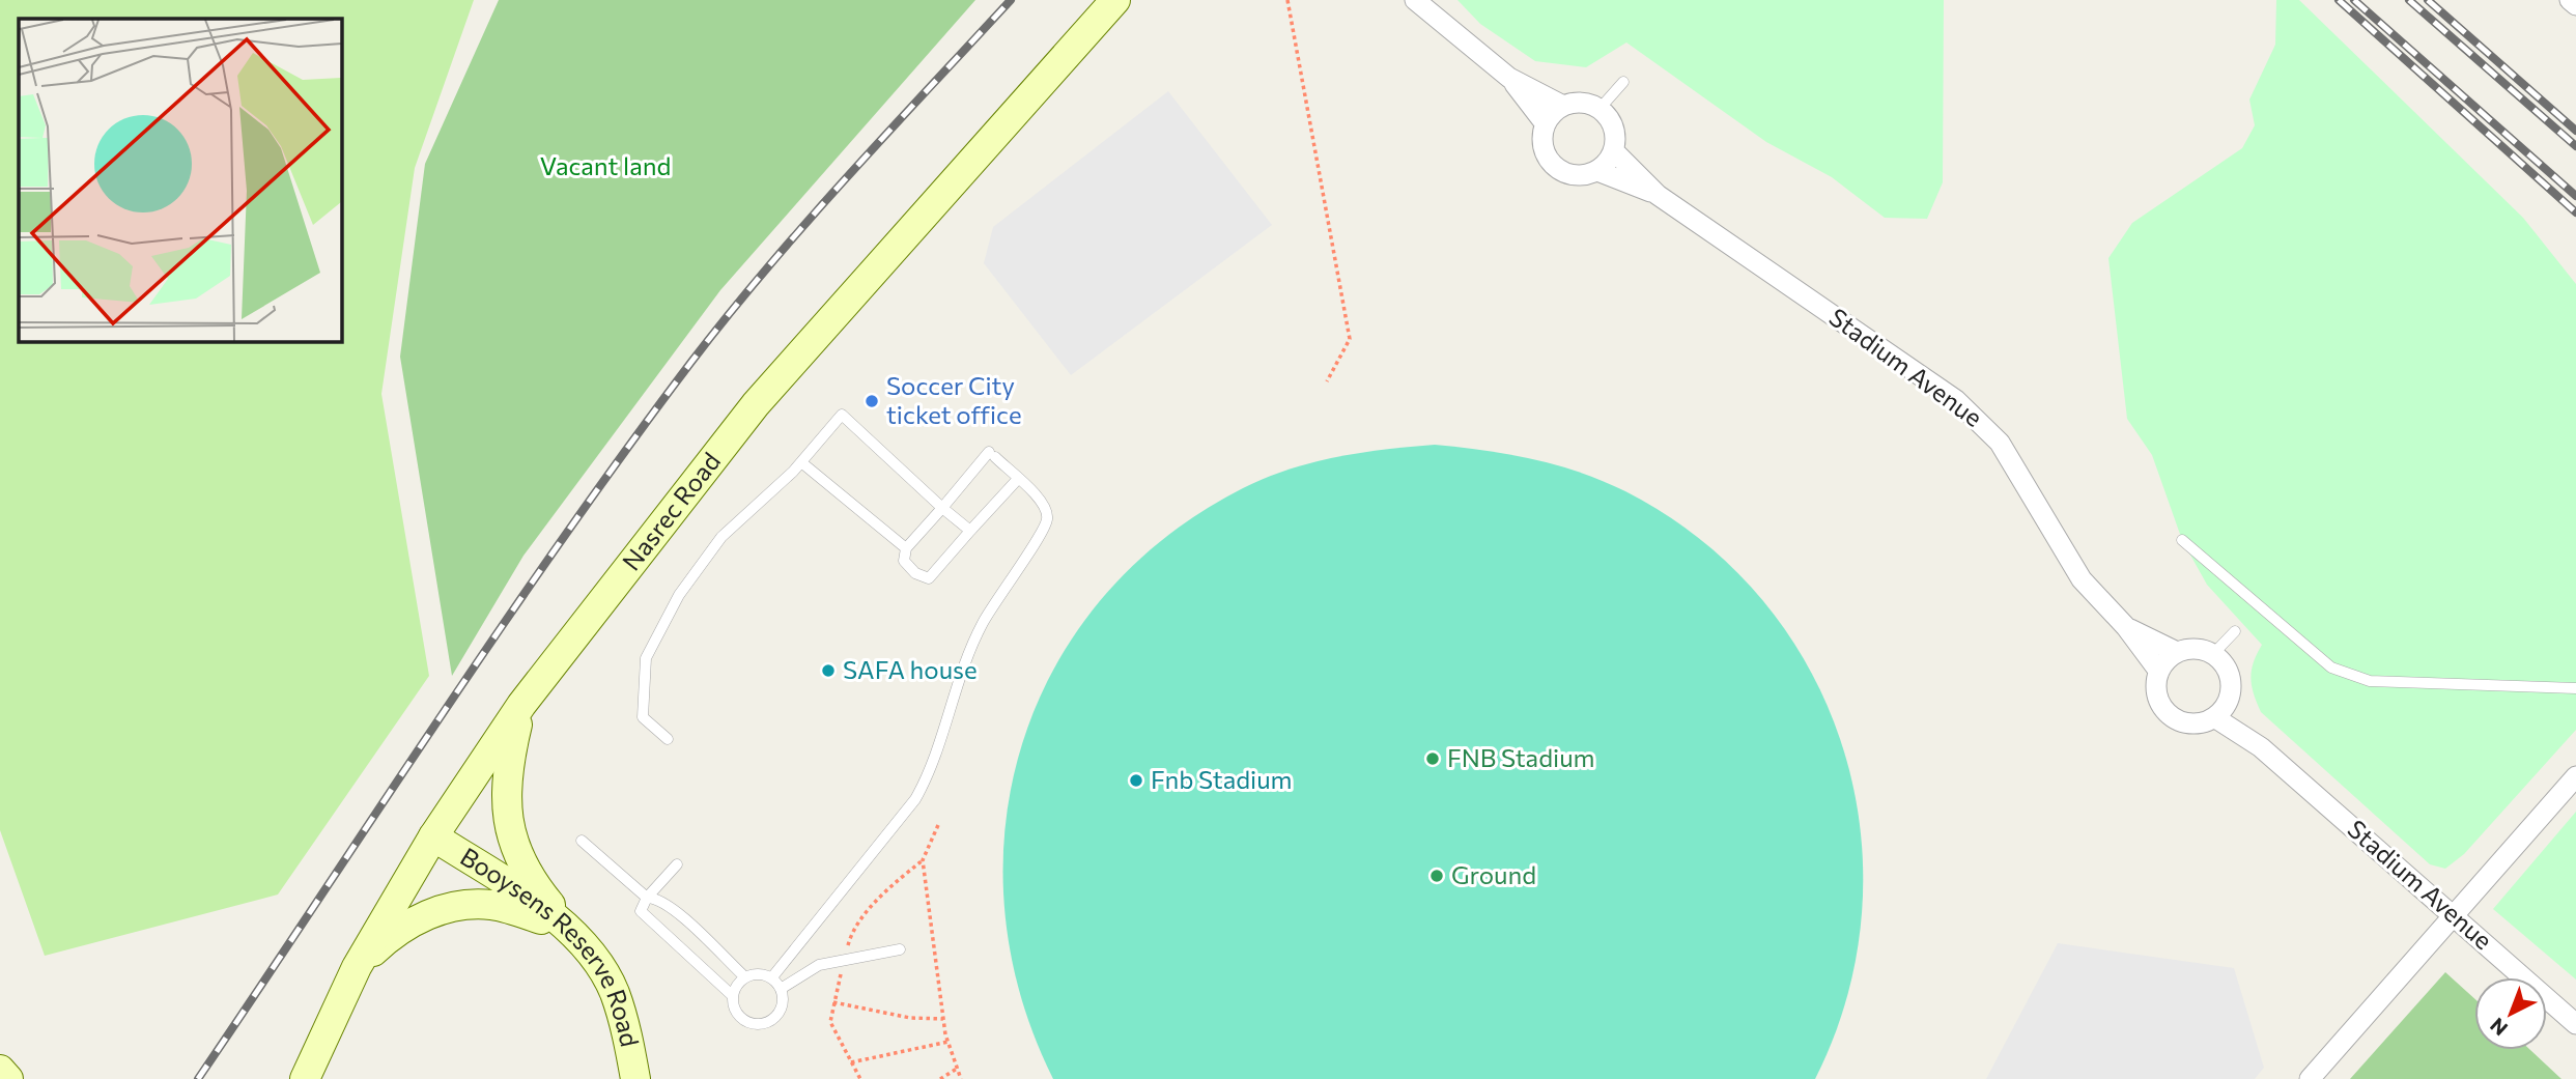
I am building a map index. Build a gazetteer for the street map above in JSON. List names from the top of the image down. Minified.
{"streets":{"main road":["Nasrec Road","Booysens Reserve Road"],"street":["Stadium Avenue"]},"crossings":[["Nasrec Road","Booysens Reserve Road"]],"parks":["Vacant land"],"places":["Soccer City ticket office","SAFA house","FNB Stadium","Fnb Stadium","Ground"],"north":"bottom left"}
